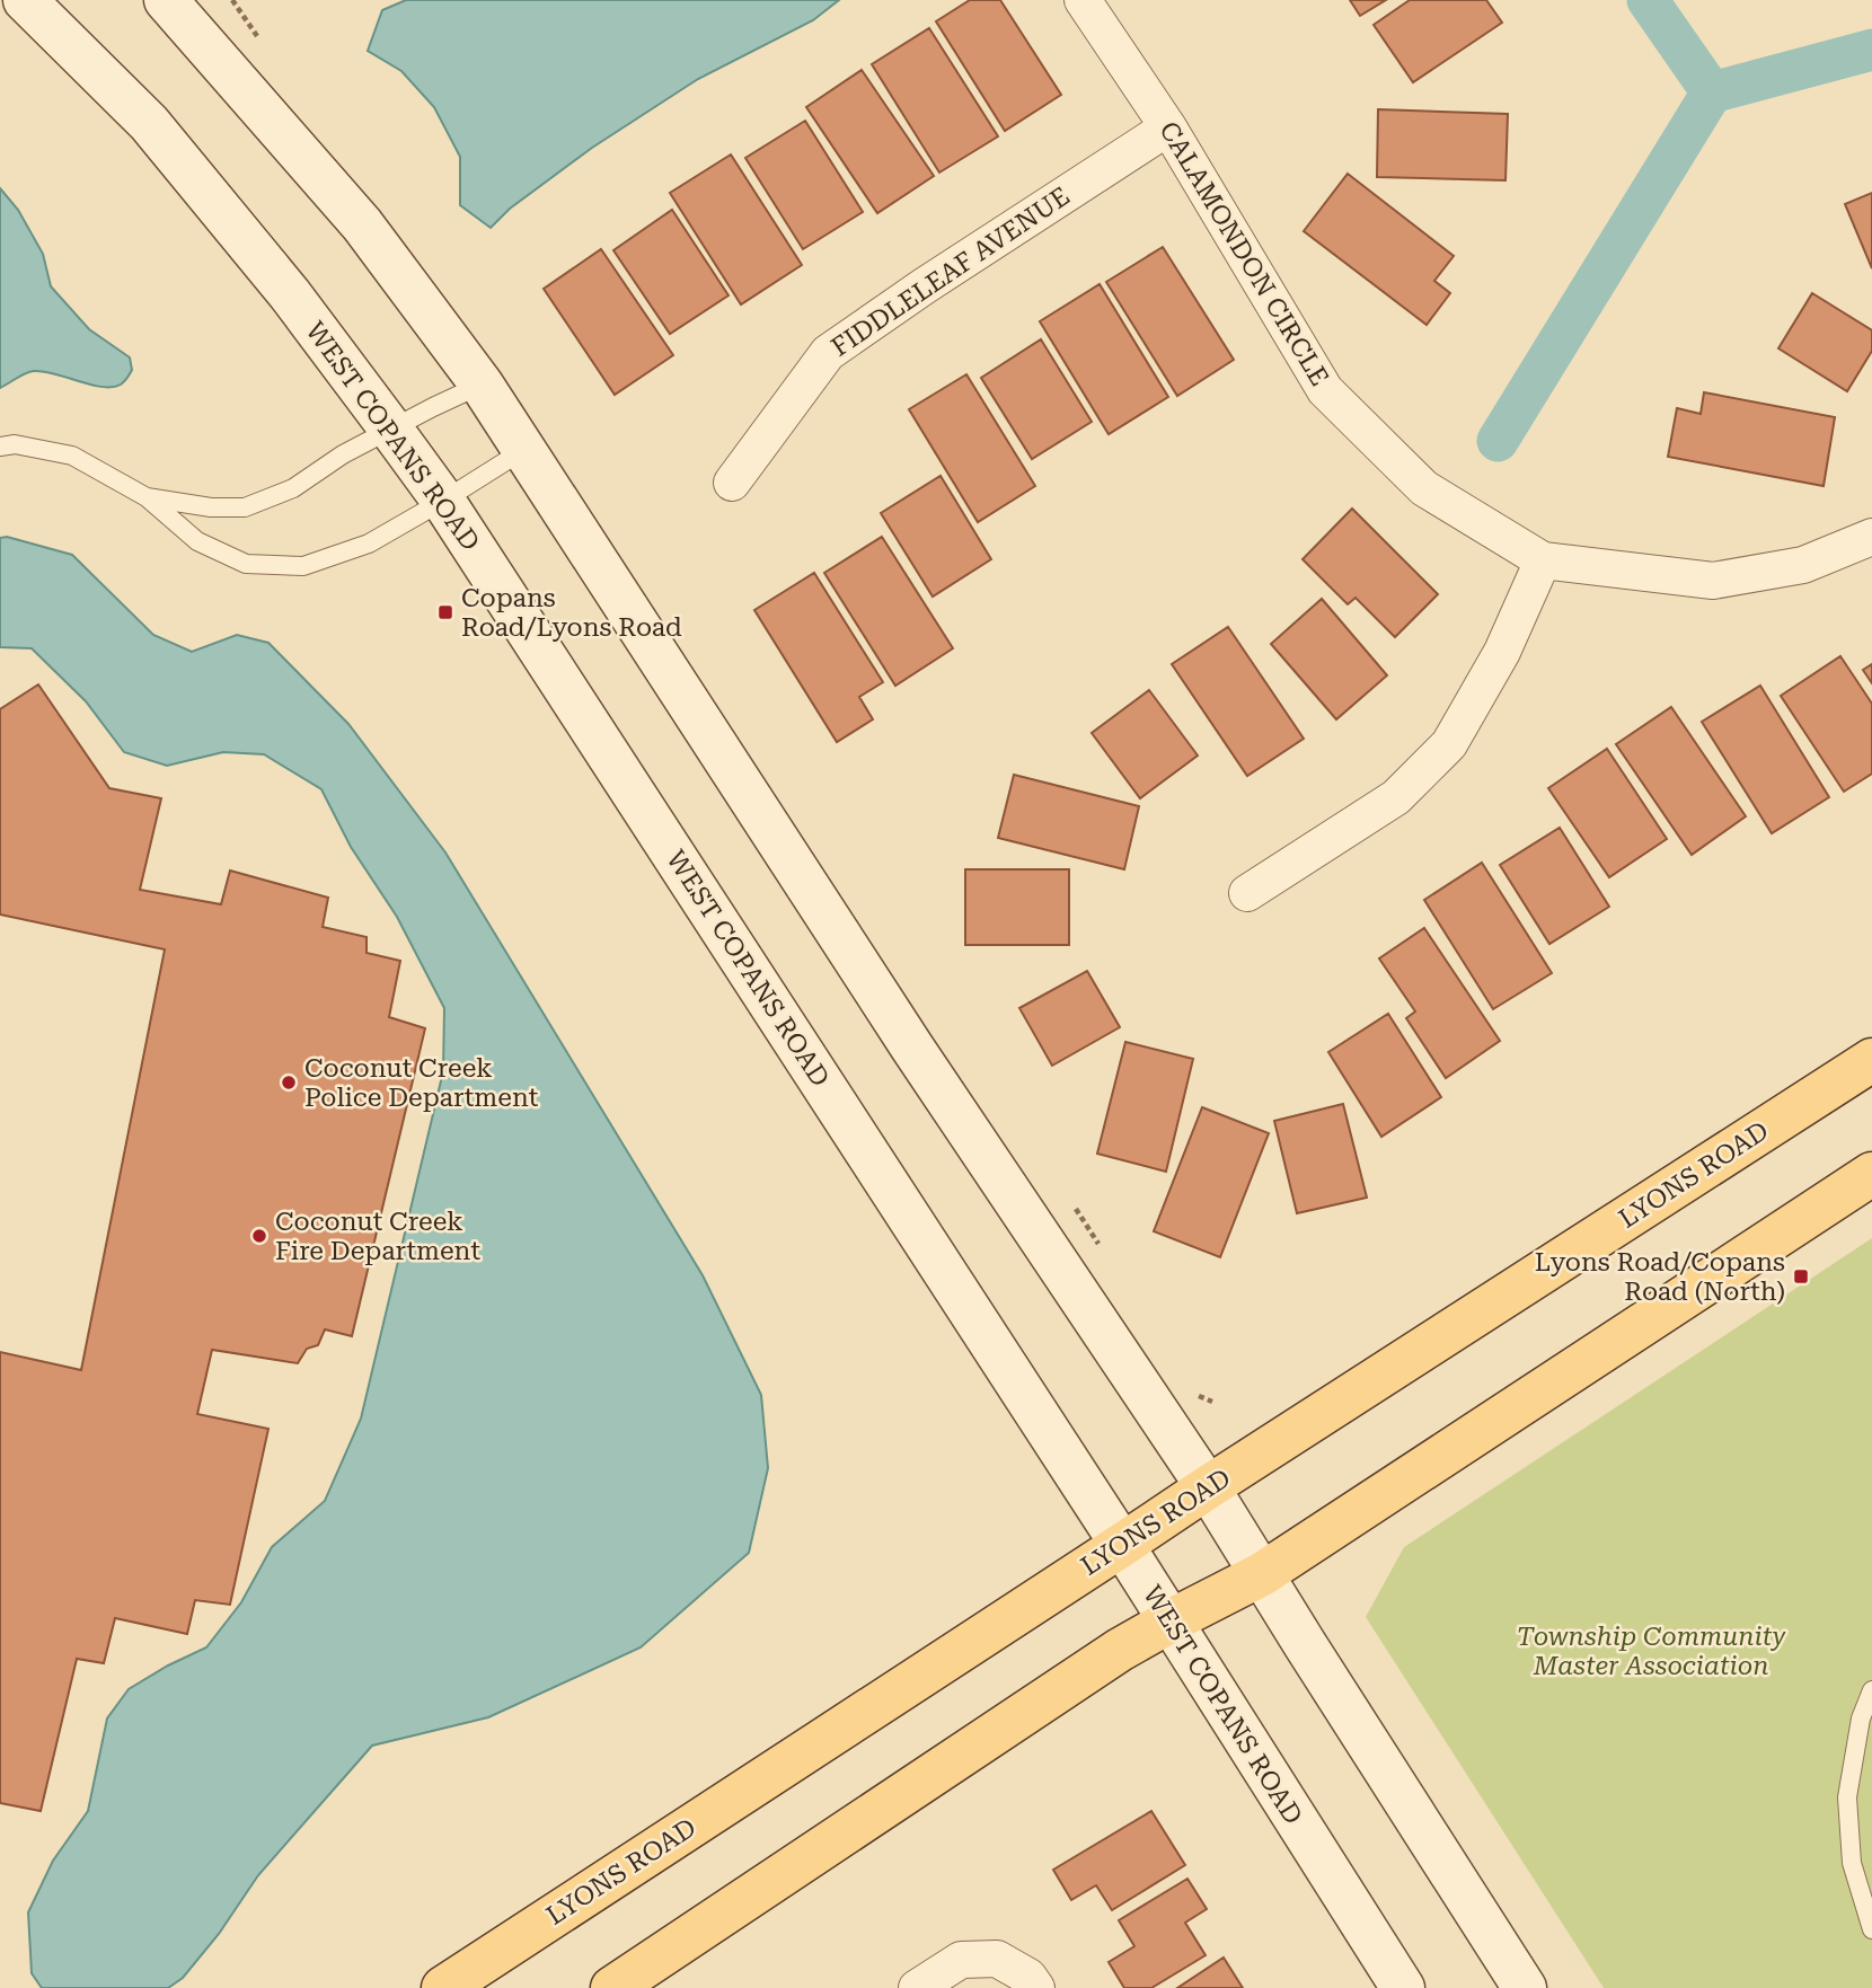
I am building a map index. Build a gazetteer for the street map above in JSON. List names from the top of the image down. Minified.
{"streets":{"main road":["WEST COPANS ROAD","LYONS ROAD"],"street":["CALAMONDON CIRCLE","FIDDLELEAF AVENUE"]},"crossings":[["CALAMONDON CIRCLE","FIDDLELEAF AVENUE"],["WEST COPANS ROAD","LYONS ROAD"]],"parks":["Township Community Master Association"],"places":{"transit":["Copans Road/Lyons Road","Lyons Road/Copans Road (North)"],"other":["Coconut Creek Police Department","Coconut Creek Fire Department"]}}
